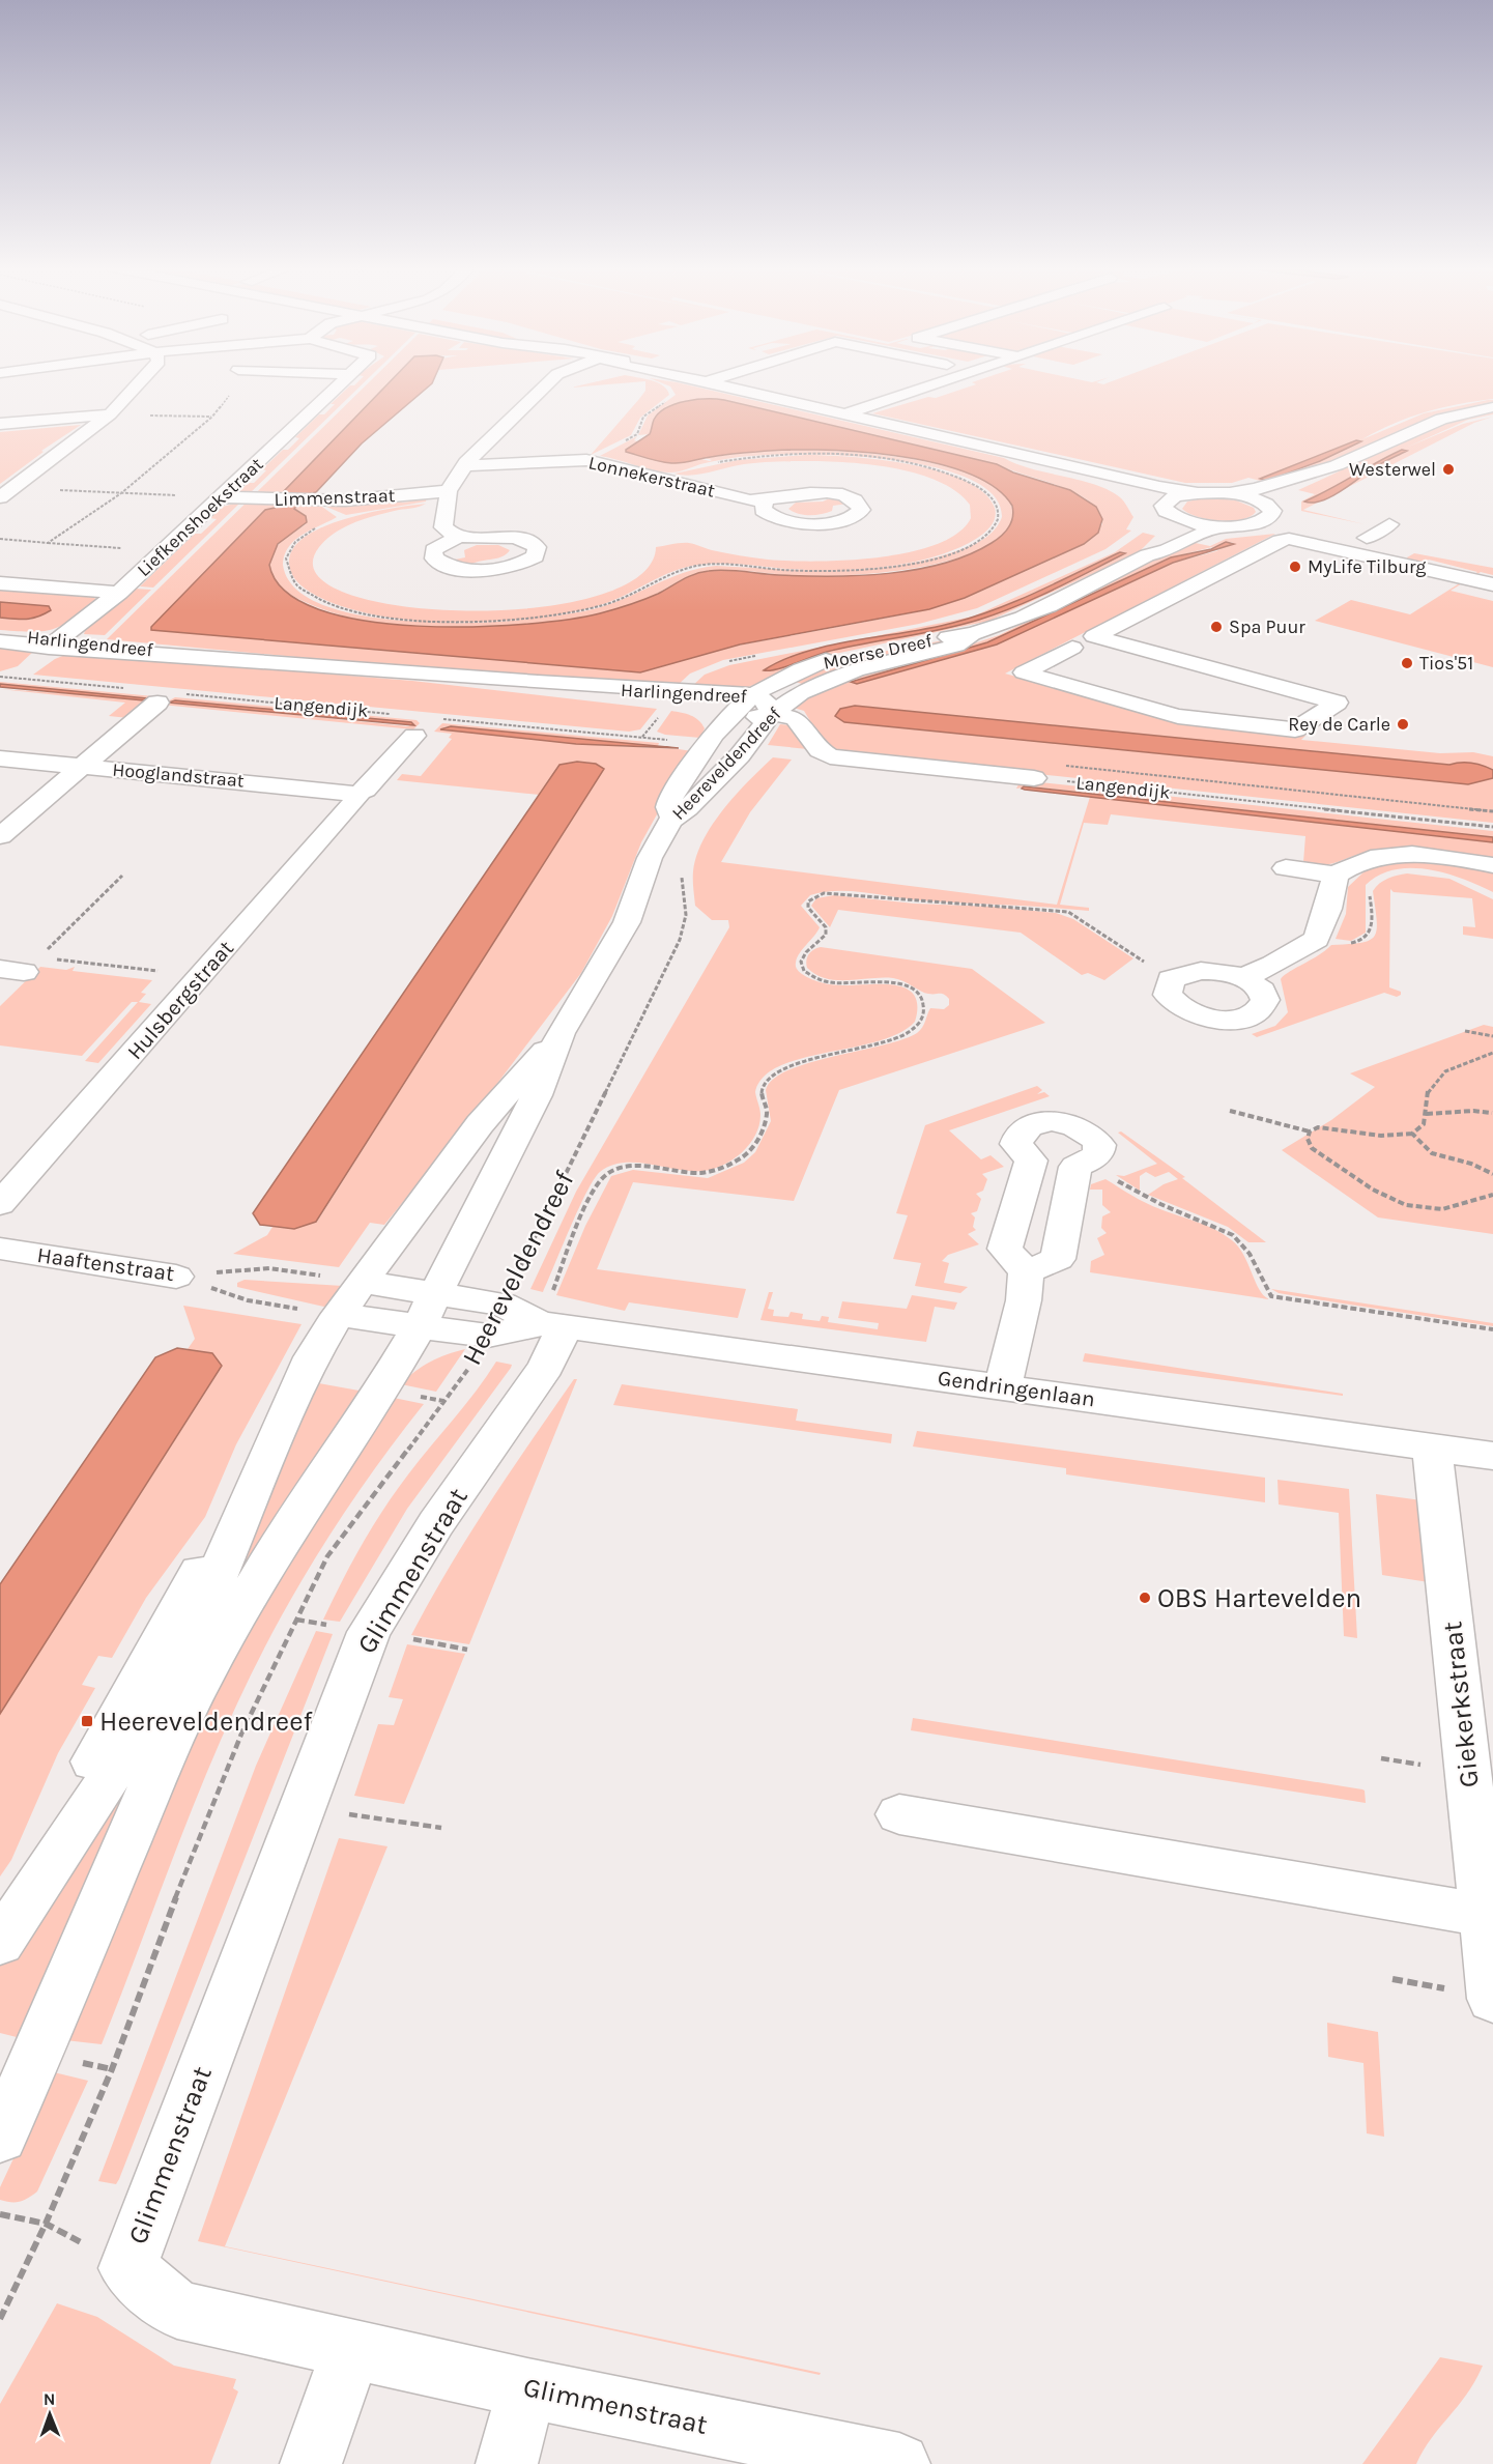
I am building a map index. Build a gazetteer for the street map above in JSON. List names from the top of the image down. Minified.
{"streets":{"street":["Lonnekerstraat","Limmenstraat","Liefkenshoekstraat","Harlingendreef","Moerse Dreef","Heereveldendreef","Hooglandstraat","Hulsbergstraat","Haaftenstraat","Gendringenlaan","Glimmenstraat","Giekerkstraat"],"path":["Langendijk"]},"crossings":[["Limmenstraat","Liefkenshoekstraat"],["Liefkenshoekstraat","Harlingendreef"],["Harlingendreef","Moerse Dreef"],["Harlingendreef","Heereveldendreef"],["Moerse Dreef","Heereveldendreef"],["Heereveldendreef","Haaftenstraat"],["Heereveldendreef","Gendringenlaan"],["Hooglandstraat","Hulsbergstraat"],["Haaftenstraat","Gendringenlaan"],["Gendringenlaan","Glimmenstraat"],["Gendringenlaan","Giekerkstraat"]],"places":{"other":["Westerwel","MyLife Tilburg","Spa Puur","Tios'51","Rey de Carle","OBS Hartevelden"],"transit":["Heereveldendreef"]},"north":"top"}
